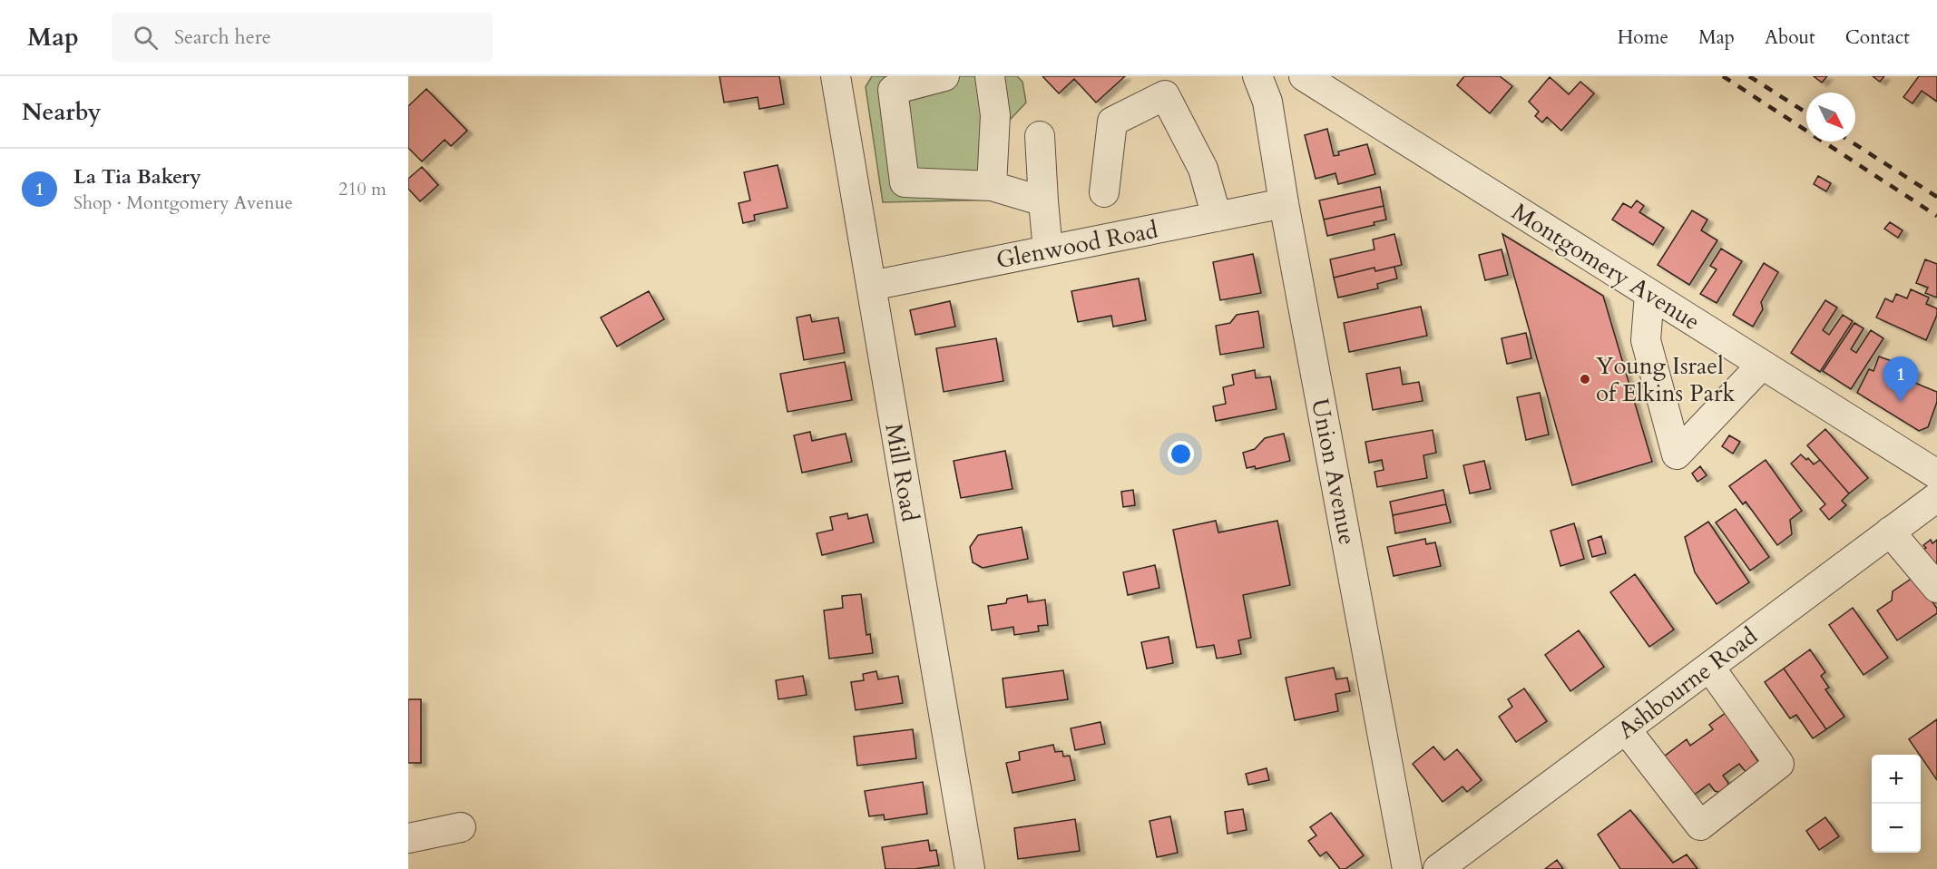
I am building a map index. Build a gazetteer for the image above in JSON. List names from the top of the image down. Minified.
{"streets":{"street":["Glenwood Road","Montgomery Avenue","Union Avenue","Mill Road","Ashbourne Road"]},"crossings":[["Glenwood Road","Union Avenue"],["Glenwood Road","Mill Road"],["Montgomery Avenue","Ashbourne Road"]],"places":["Young Israel of Elkins Park"],"north":"bottom right","page":{"header":"Map","search":"Search here","nav":["Home","Map","About","Contact"],"heading":"Nearby","list":[{"mark":"1","name":"La Tia Bakery","note":"Shop · Montgomery Avenue","value":"210 m"}],"pins":"1","map_buttons":["+","−"]}}
